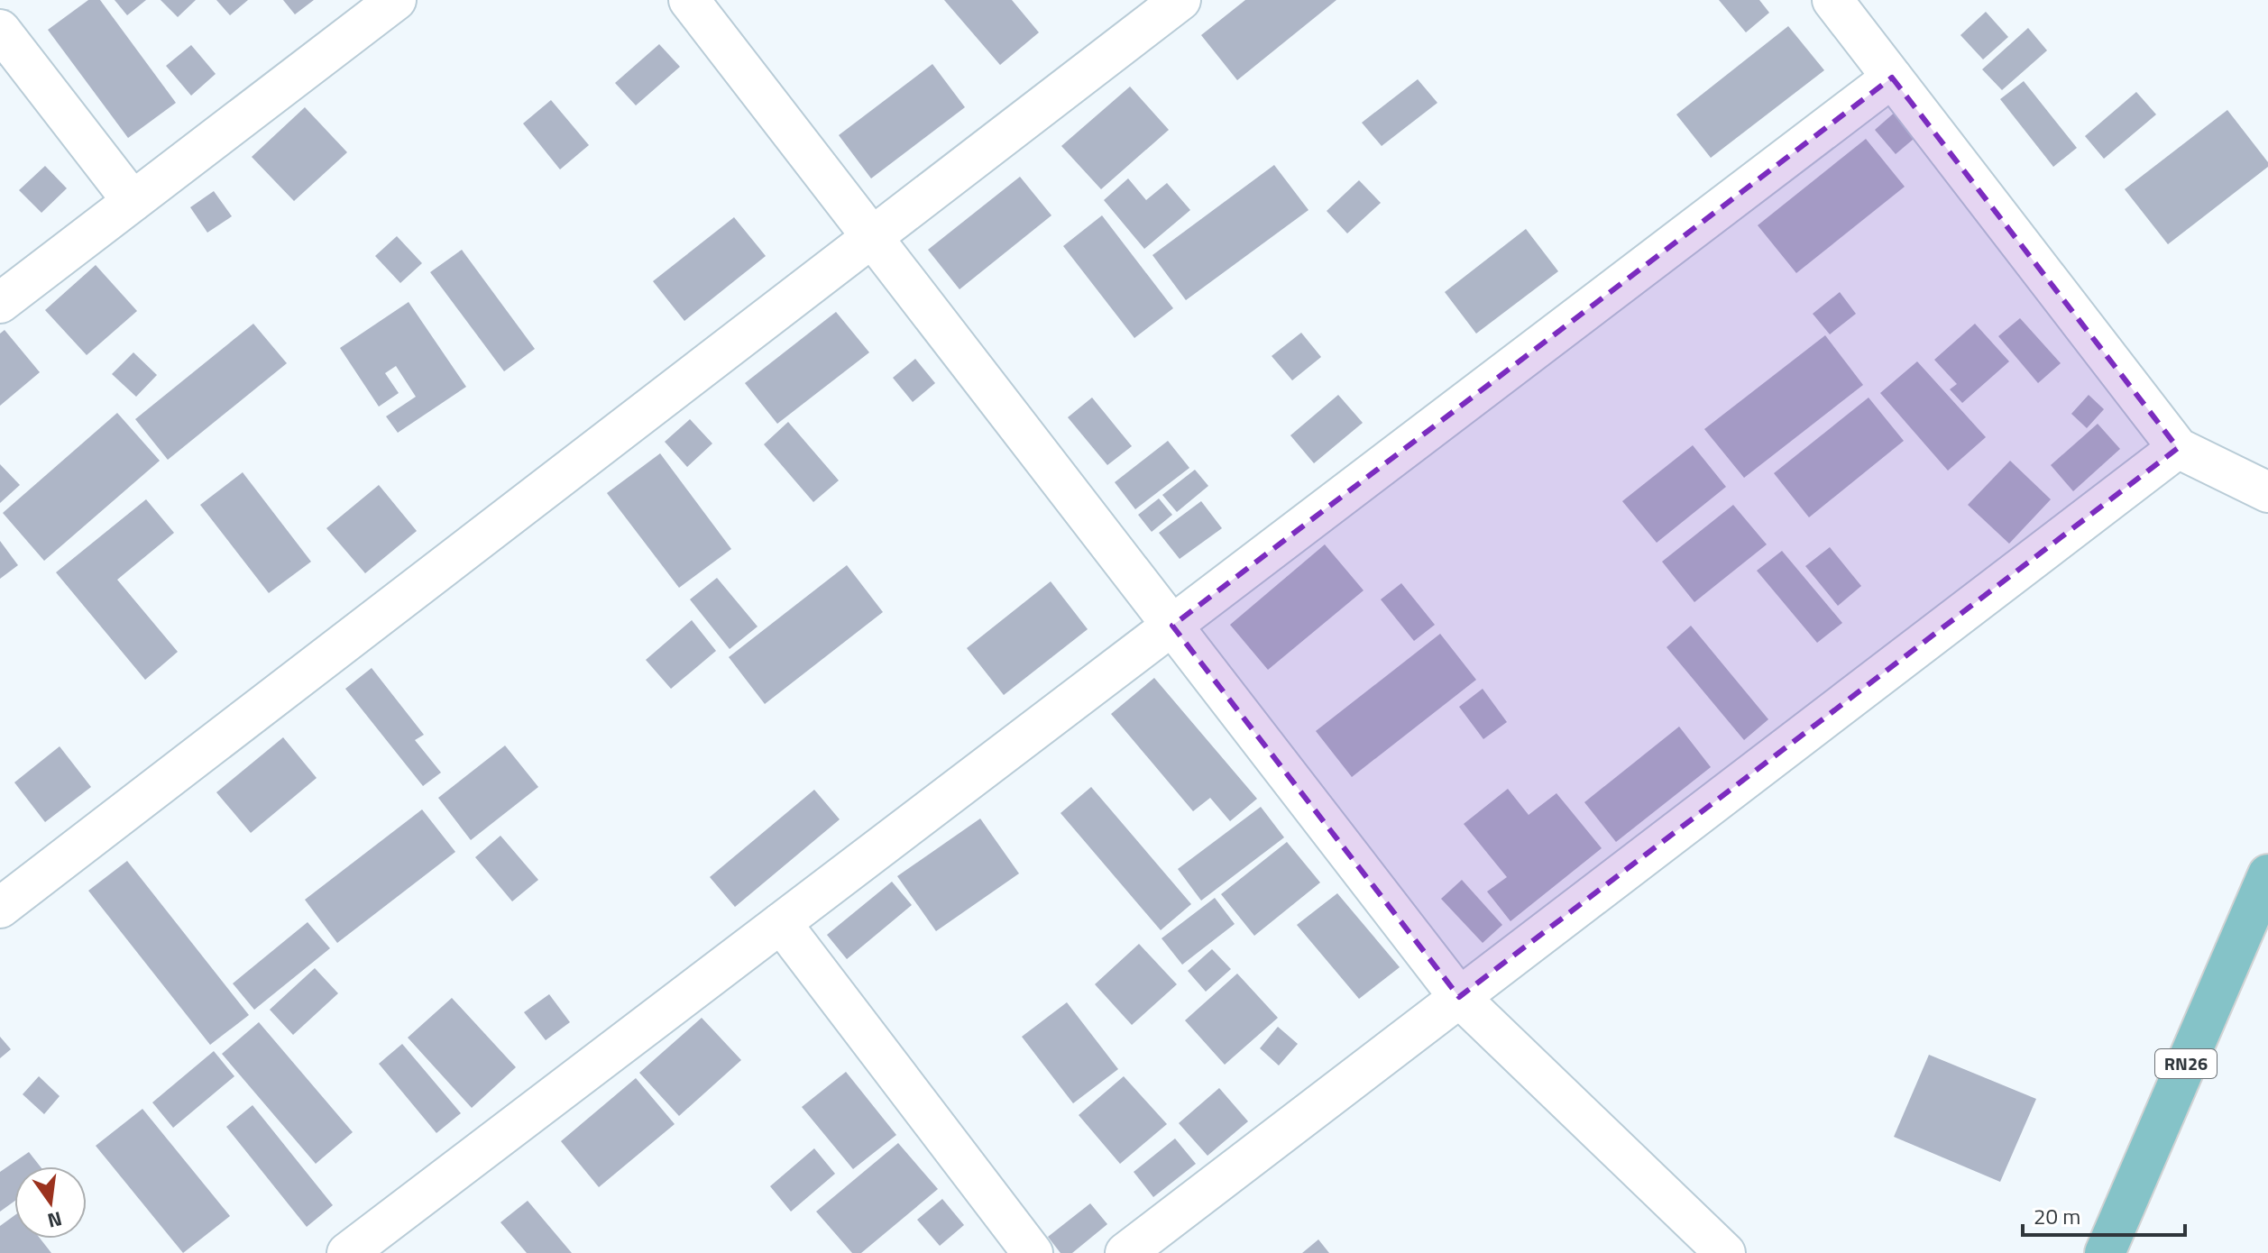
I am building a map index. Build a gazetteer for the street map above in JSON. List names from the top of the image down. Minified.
{"streets":{"main road":["RN26"]},"scale_bar":"20 m","north":"bottom"}
